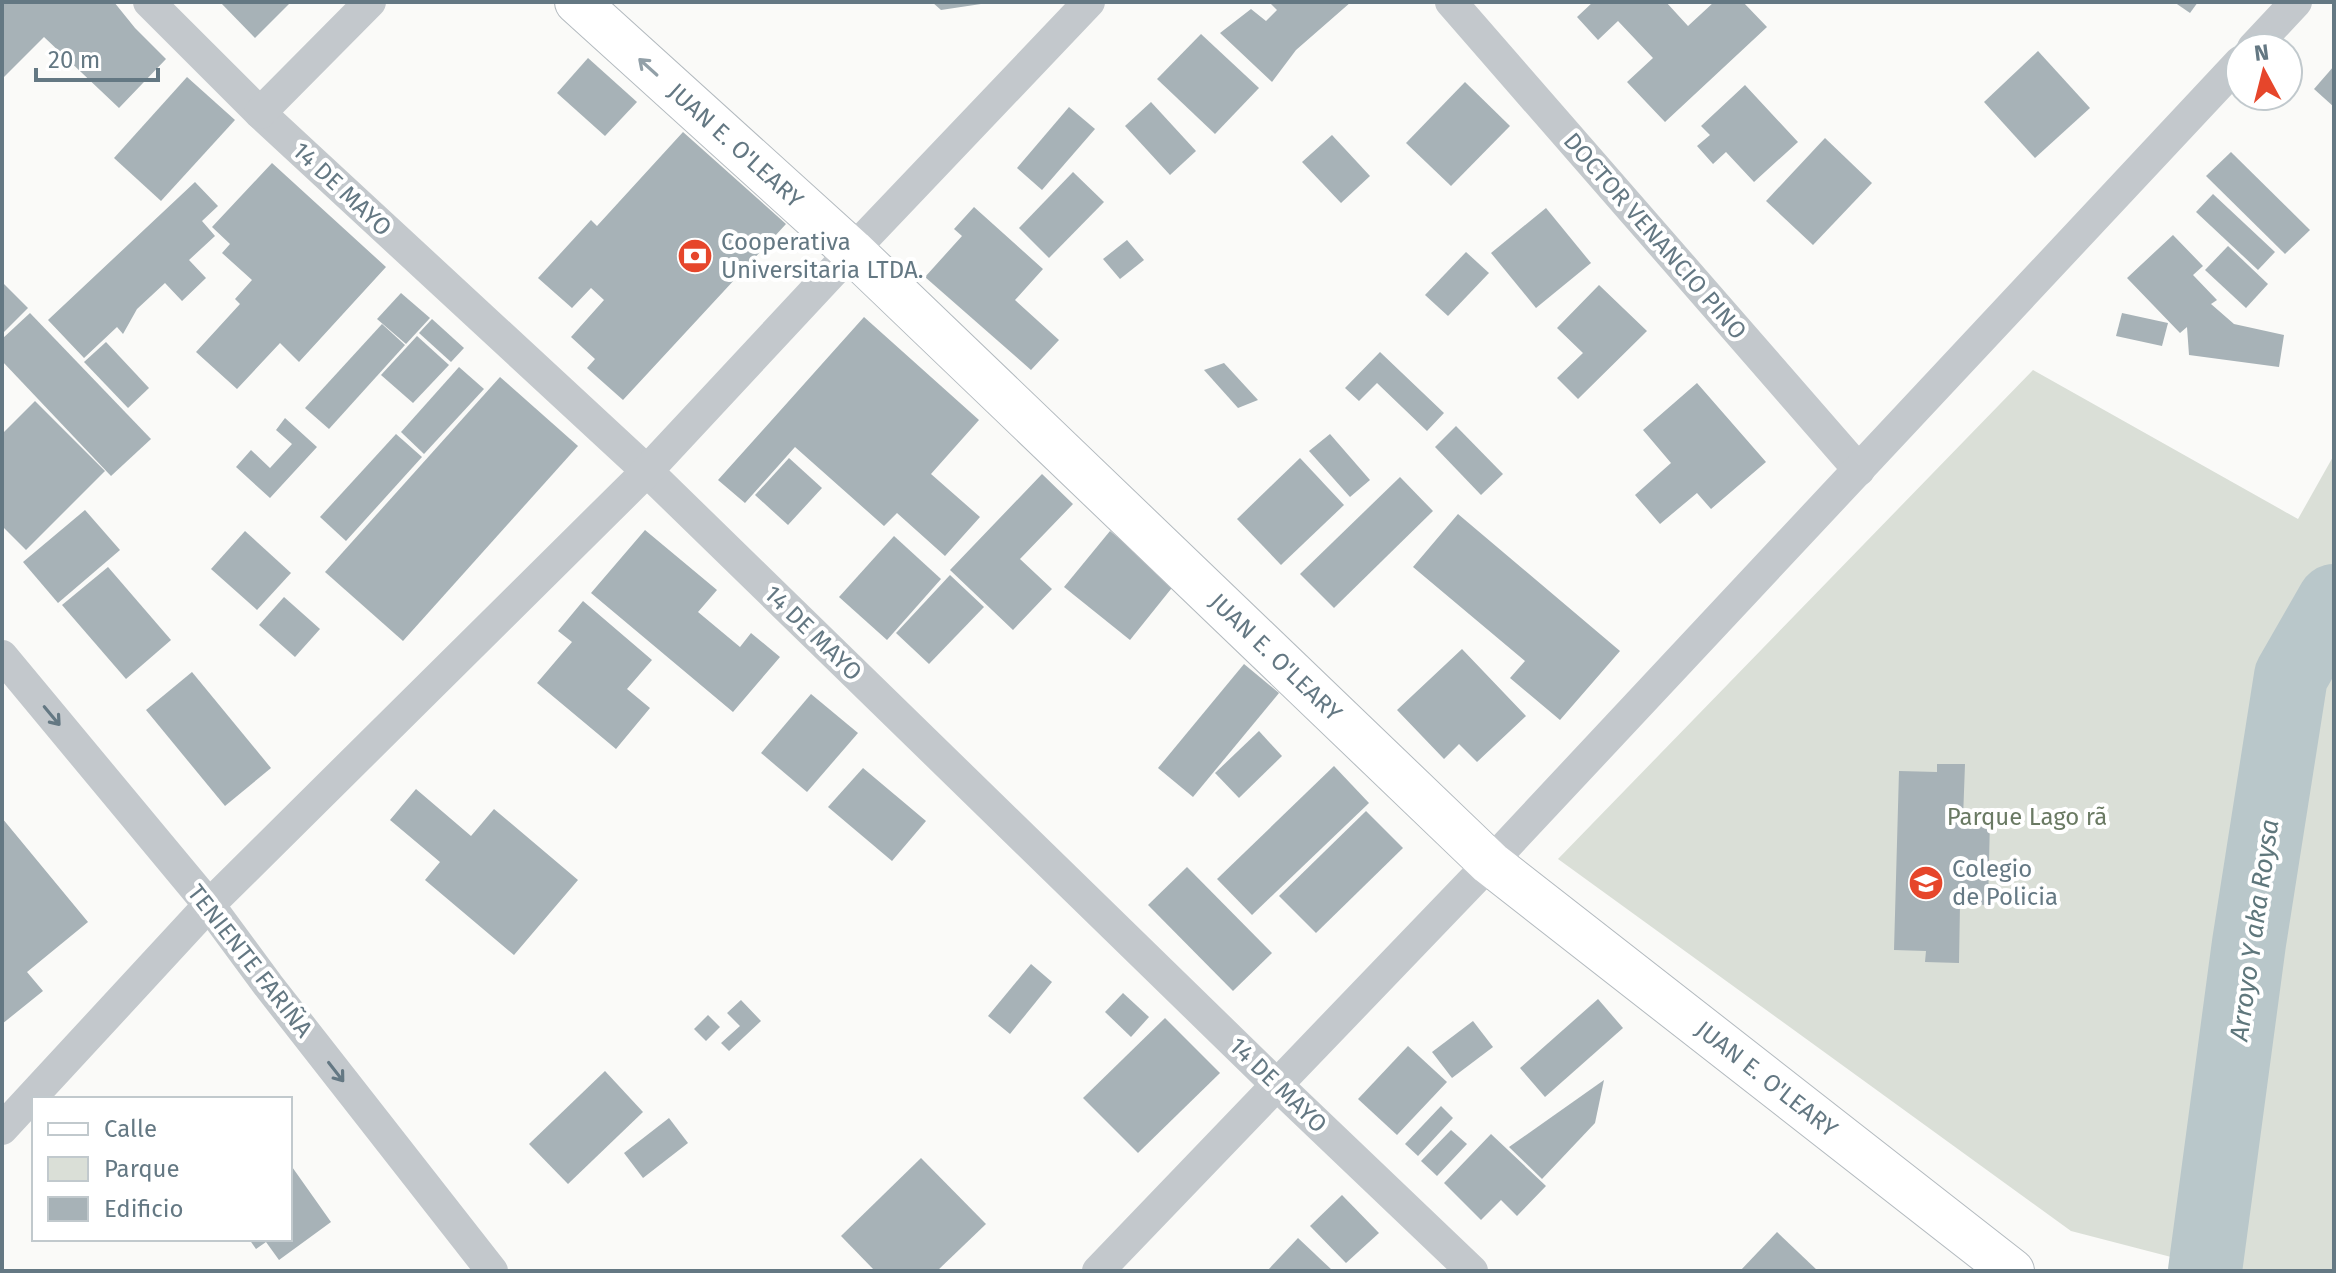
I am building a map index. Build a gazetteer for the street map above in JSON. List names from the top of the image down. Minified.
{"streets":{"street":["JUAN E. O'LEARY","14 DE MAYO","DOCTOR VENANCIO PINO","TENIENTE FARIÑA"]},"one_way":["TENIENTE FARIÑA"],"water":["Arroyo Y aka Roysa"],"parks":["Parque Lago rã"],"places":{"bank":["Cooperativa Universitaria LTDA."],"school or university":["Colegio de Policia"]},"legend":["Calle","Parque","Edificio"],"scale_bar":"20 m","north":"top"}
